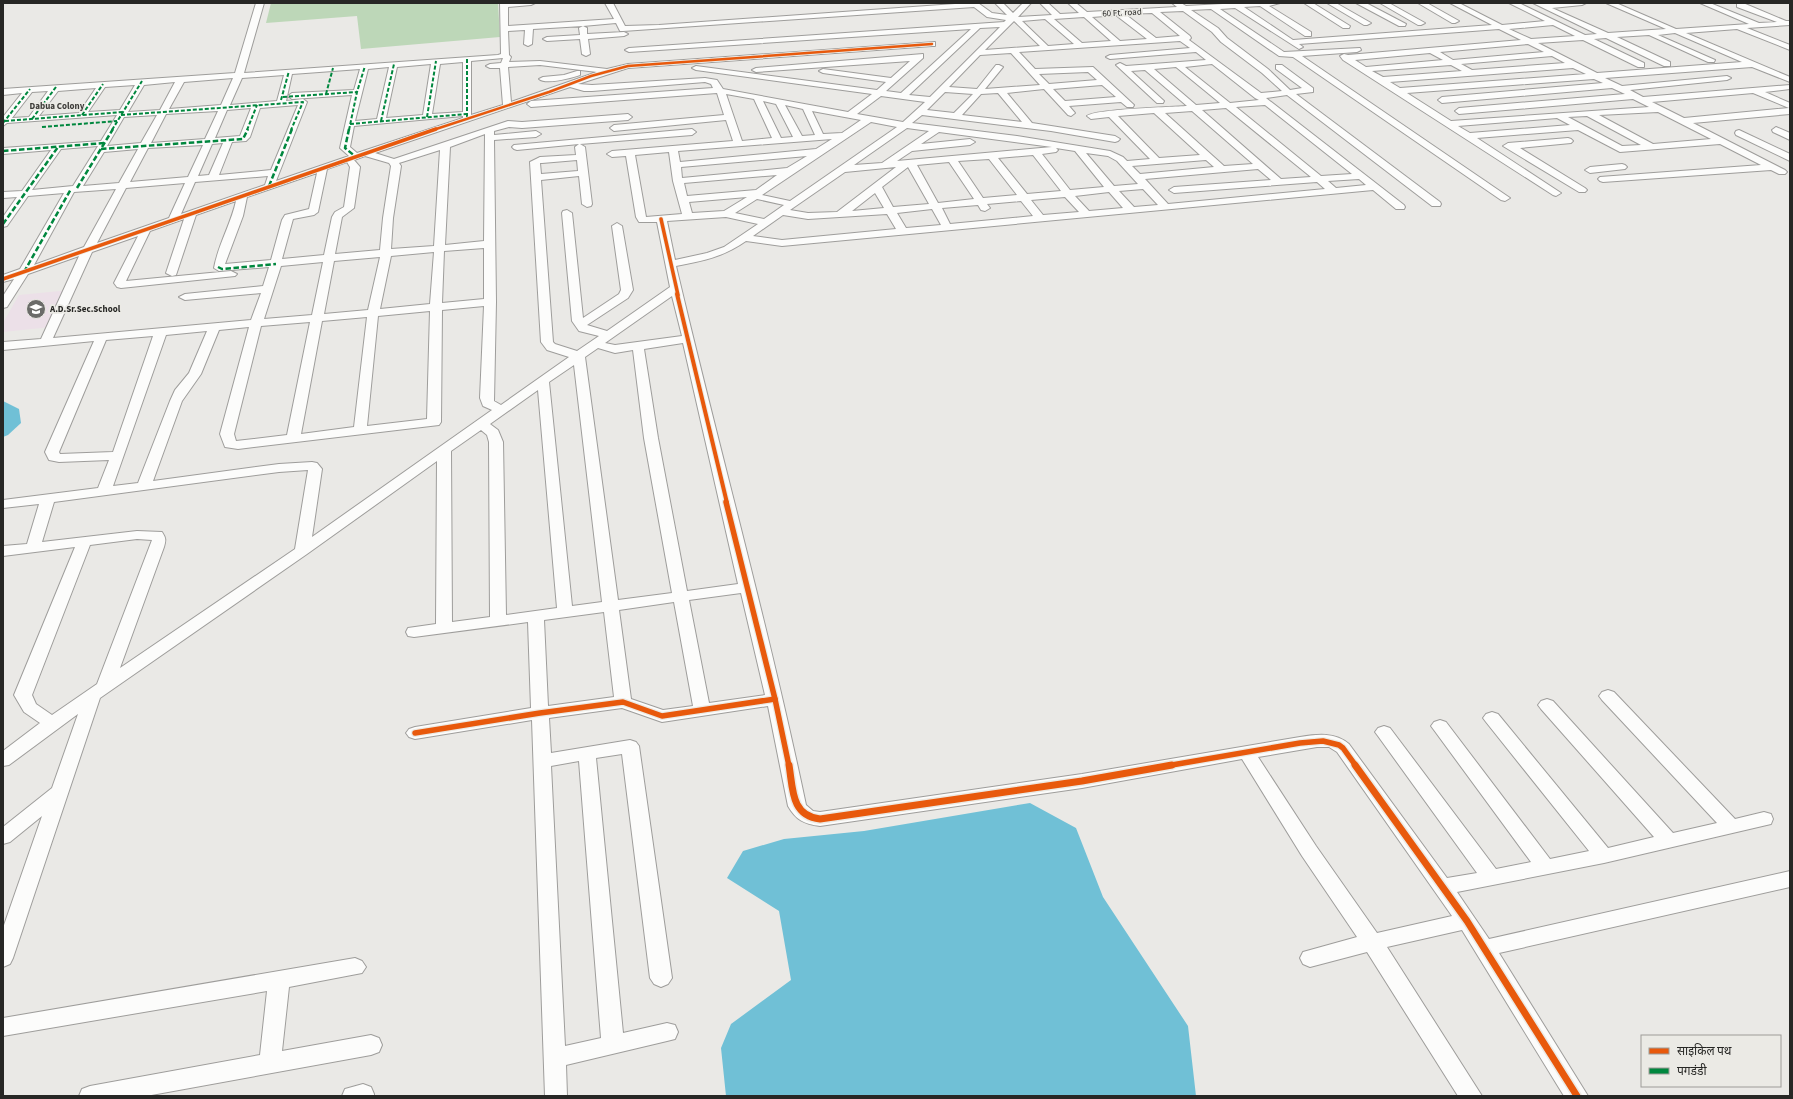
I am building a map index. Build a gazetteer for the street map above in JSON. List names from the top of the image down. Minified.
{"streets":{"street":["60 Ft. road"]},"districts":["Dabua Colony"],"places":{"school or university":["A.D.Sr.Sec.School"]},"legend":["साइकिल पथ","पगडंडी"]}
